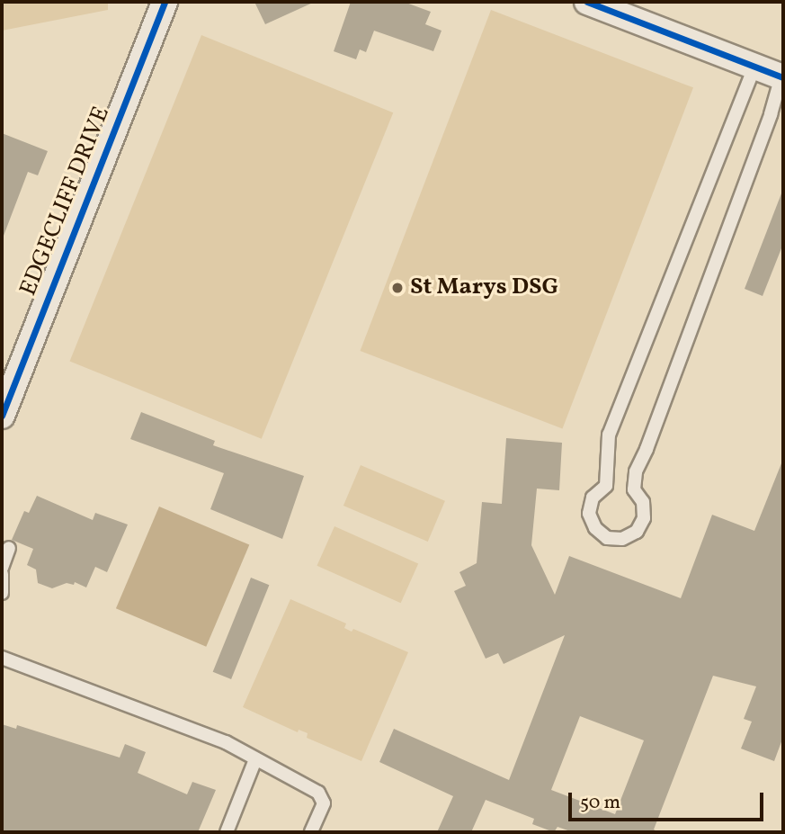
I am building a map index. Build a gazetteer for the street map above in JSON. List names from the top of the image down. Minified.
{"streets":{"street":["EDGECLIFF DRIVE"]},"places":["St Marys DSG"],"scale_bar":"50 m"}
